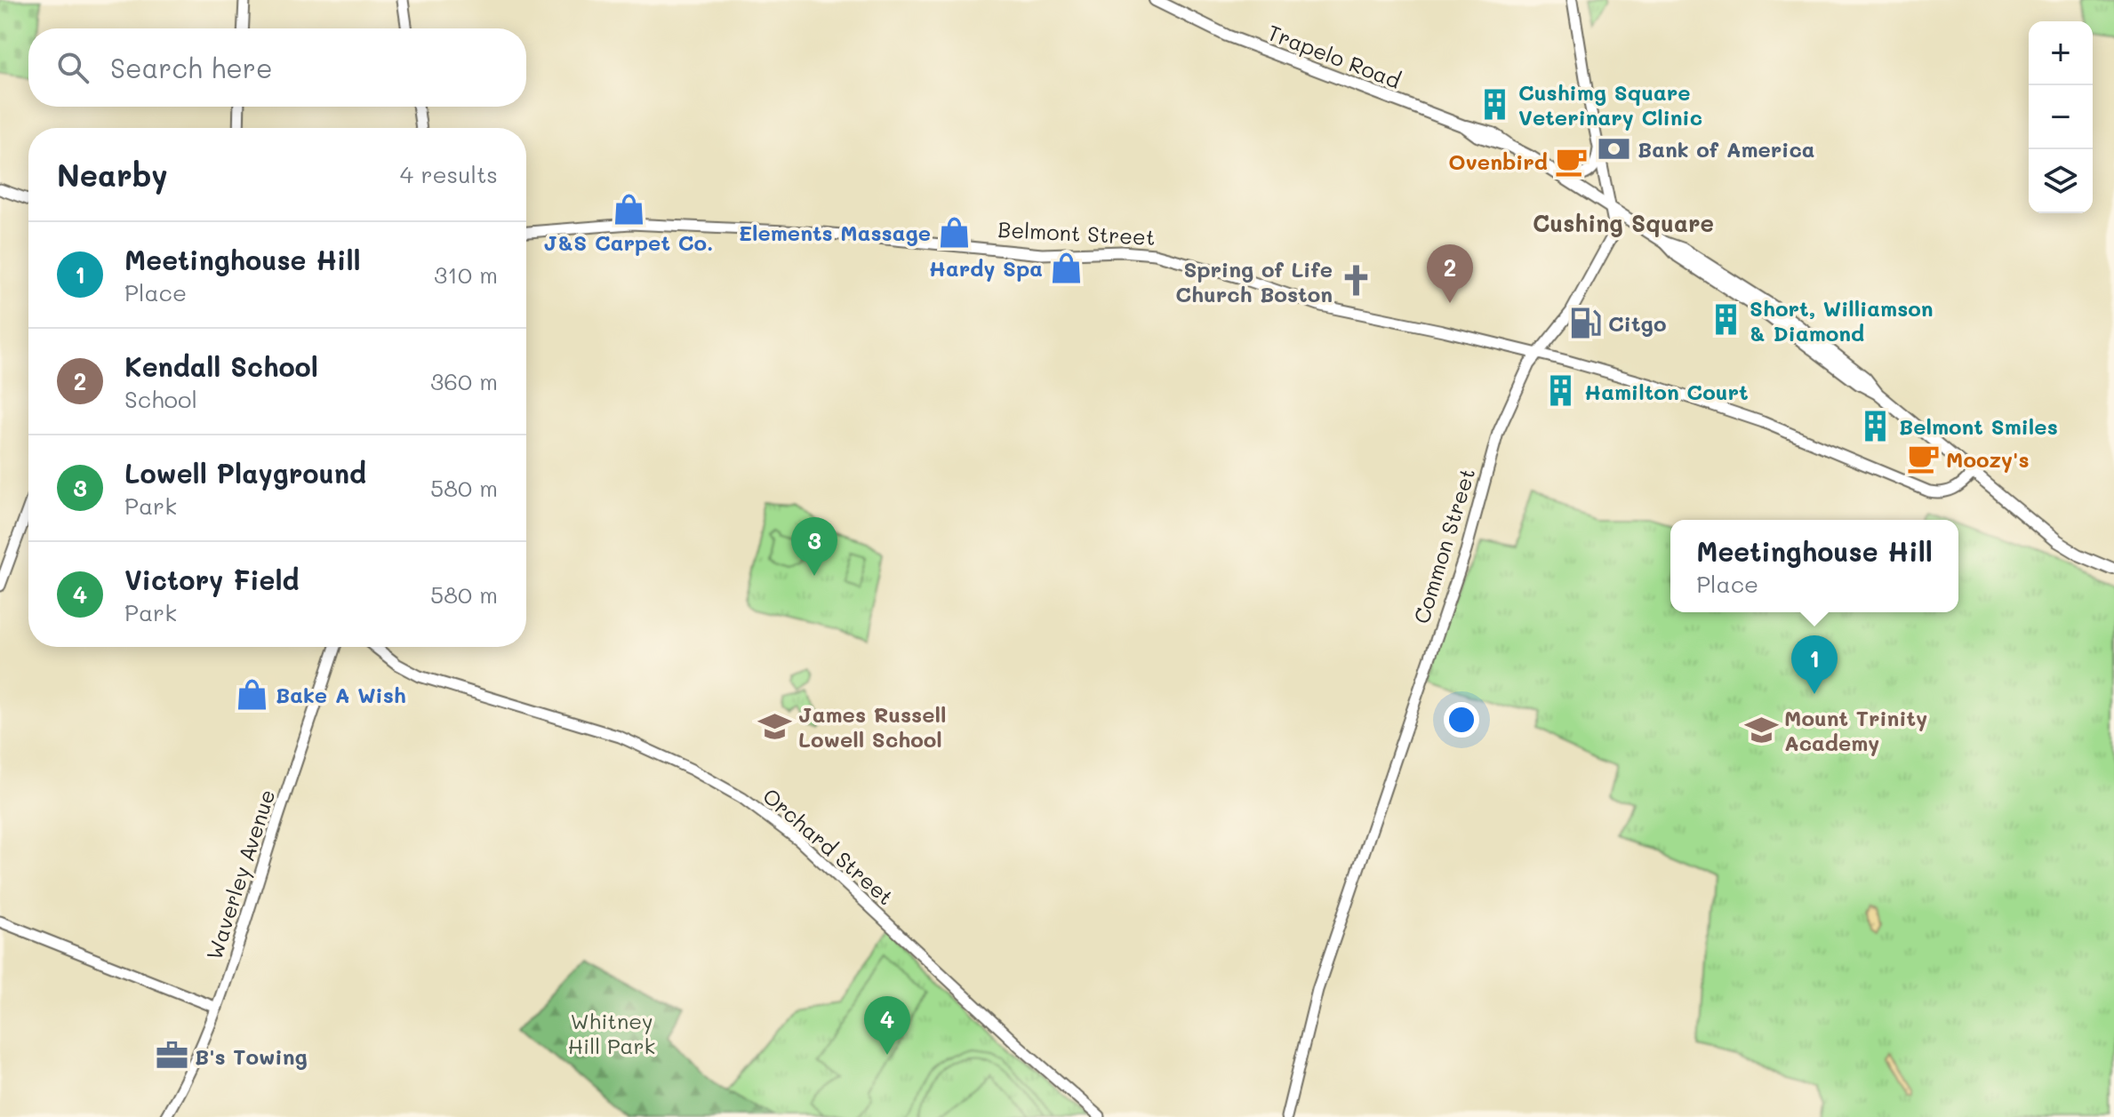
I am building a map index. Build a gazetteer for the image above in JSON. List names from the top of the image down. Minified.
{"streets":{"main road":["Trapelo Road","Belmont Street","Common Street","Orchard Street","Waverley Avenue"]},"crossings":[["Trapelo Road","Belmont Street"],["Trapelo Road","Common Street"],["Belmont Street","Common Street"]],"districts":["Cushing Square"],"parks":["Whitney Hill Park"],"places":{"building":["Cushimg Square Veterinary Clinic","Short, Williamson & Diamond","Hamilton Court","Belmont Smiles"],"bank":["Bank of America"],"cafe":["Ovenbird","Moozy's"],"shop":["J&S Carpet Co.","Elements Massage","Hardy Spa","Bake A Wish"],"church":["Spring of Life Church Boston"],"fuel station":["Citgo"],"school or university":["James Russell Lowell School","Mount Trinity Academy"],"office":["B's Towing"]},"page":{"map_buttons":["+","−"],"search":"Search here","heading":["Nearby","4 results"],"list":[{"mark":"1","name":"Meetinghouse Hill","note":"Place","value":"310 m"},{"mark":"2","name":"Kendall School","note":"School","value":"360 m"},{"mark":"3","name":"Lowell Playground","note":"Park","value":"580 m"},{"mark":"4","name":"Victory Field","note":"Park","value":"580 m"}],"pins":["2","3","1","4"],"popup":["Meetinghouse Hill","Place"]}}
